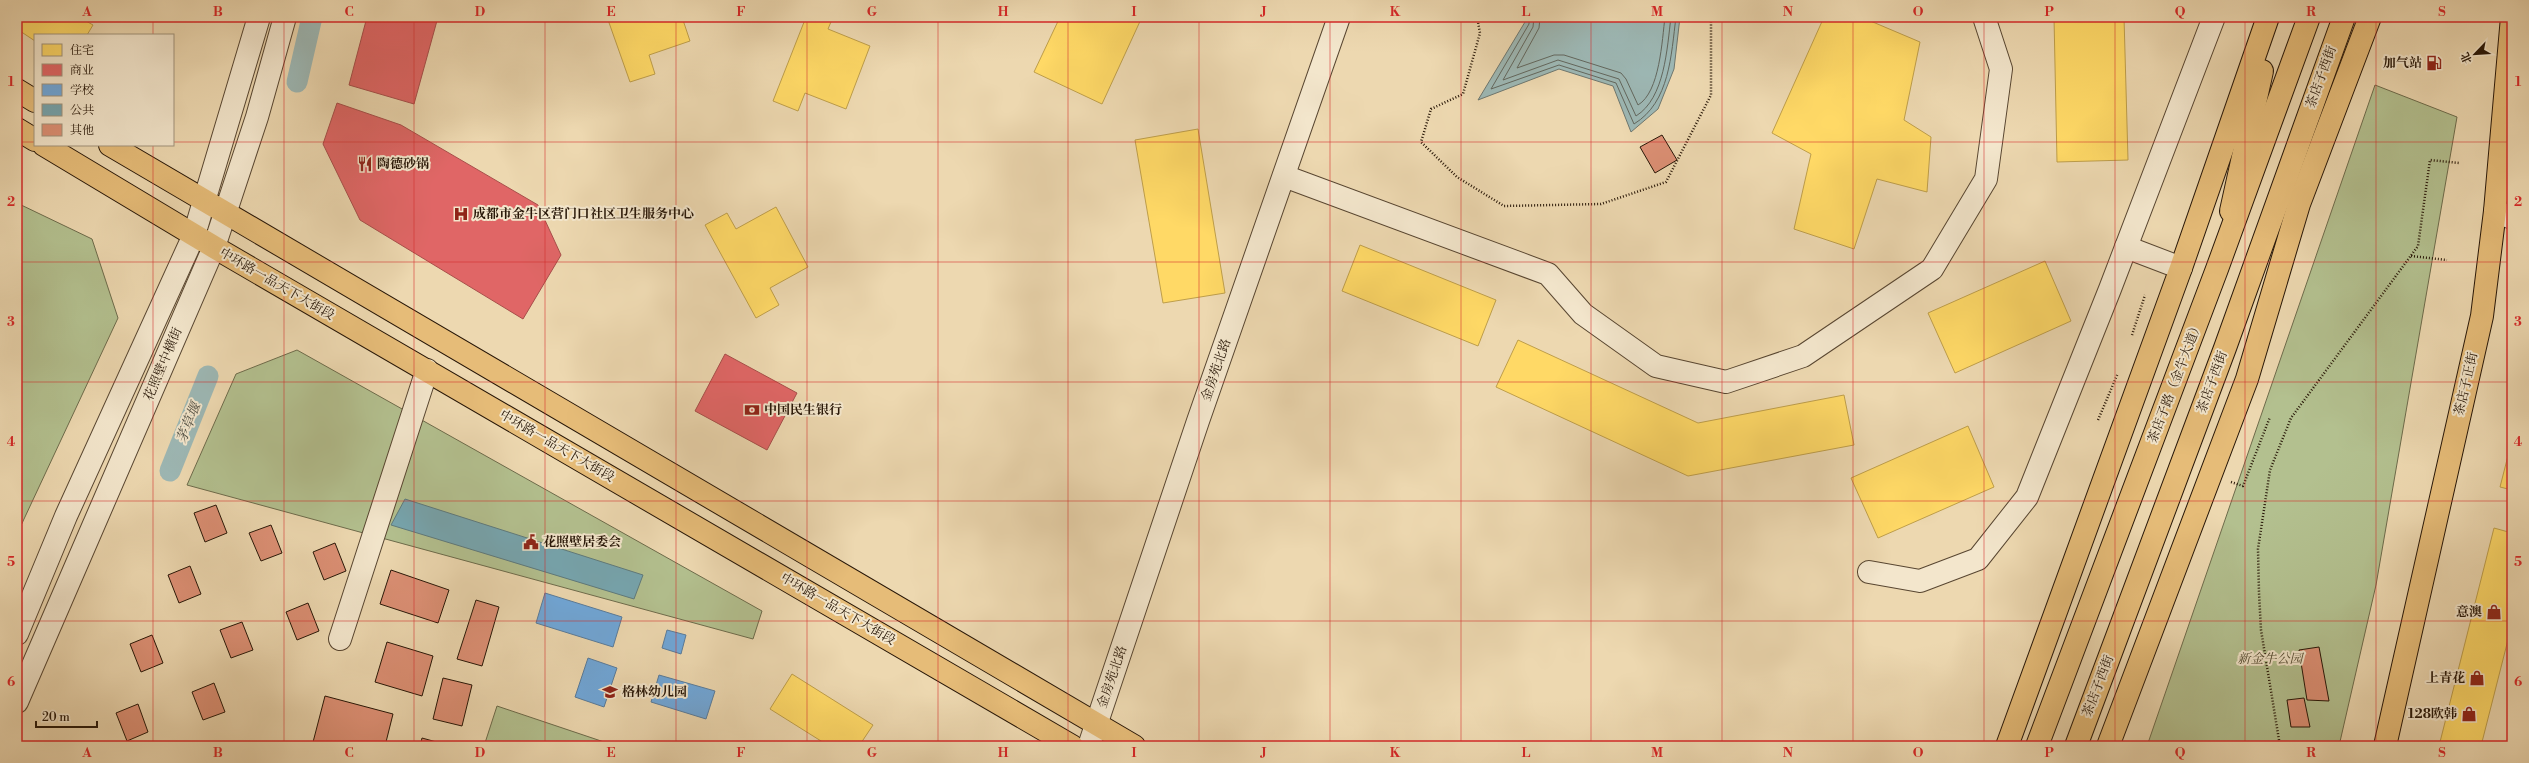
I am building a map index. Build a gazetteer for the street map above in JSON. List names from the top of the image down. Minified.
{"streets":{"main road":["茶店子西街","中环路一品天下大街段","茶店子路（金牛大道）","茶店子正街"],"street":["花照壁中横街","金房苑北路"]},"crossings":[["中环路一品天下大街段","花照壁中横街"]],"water":["茅草堰"],"parks":["新金牛公园"],"places":{"fuel station":["加气站"],"restaurant":["陶德砂锅"],"hospital":["成都市金牛区营门口社区卫生服务中心"],"bank":["中国民生银行"],"public building":["花照壁居委会"],"shop":["意澳","上青花","128欧韩"],"school or university":["格林幼儿园"]},"legend":["住宅","商业","学校","公共","其他"],"scale_bar":"20 m","north":"bottom left","grid":{"columns":["A","B","C","D","E","F","G","H","I","J","K","L","M","N","O","P","Q","R","S"],"rows":["1","2","3","4","5","6"]}}
